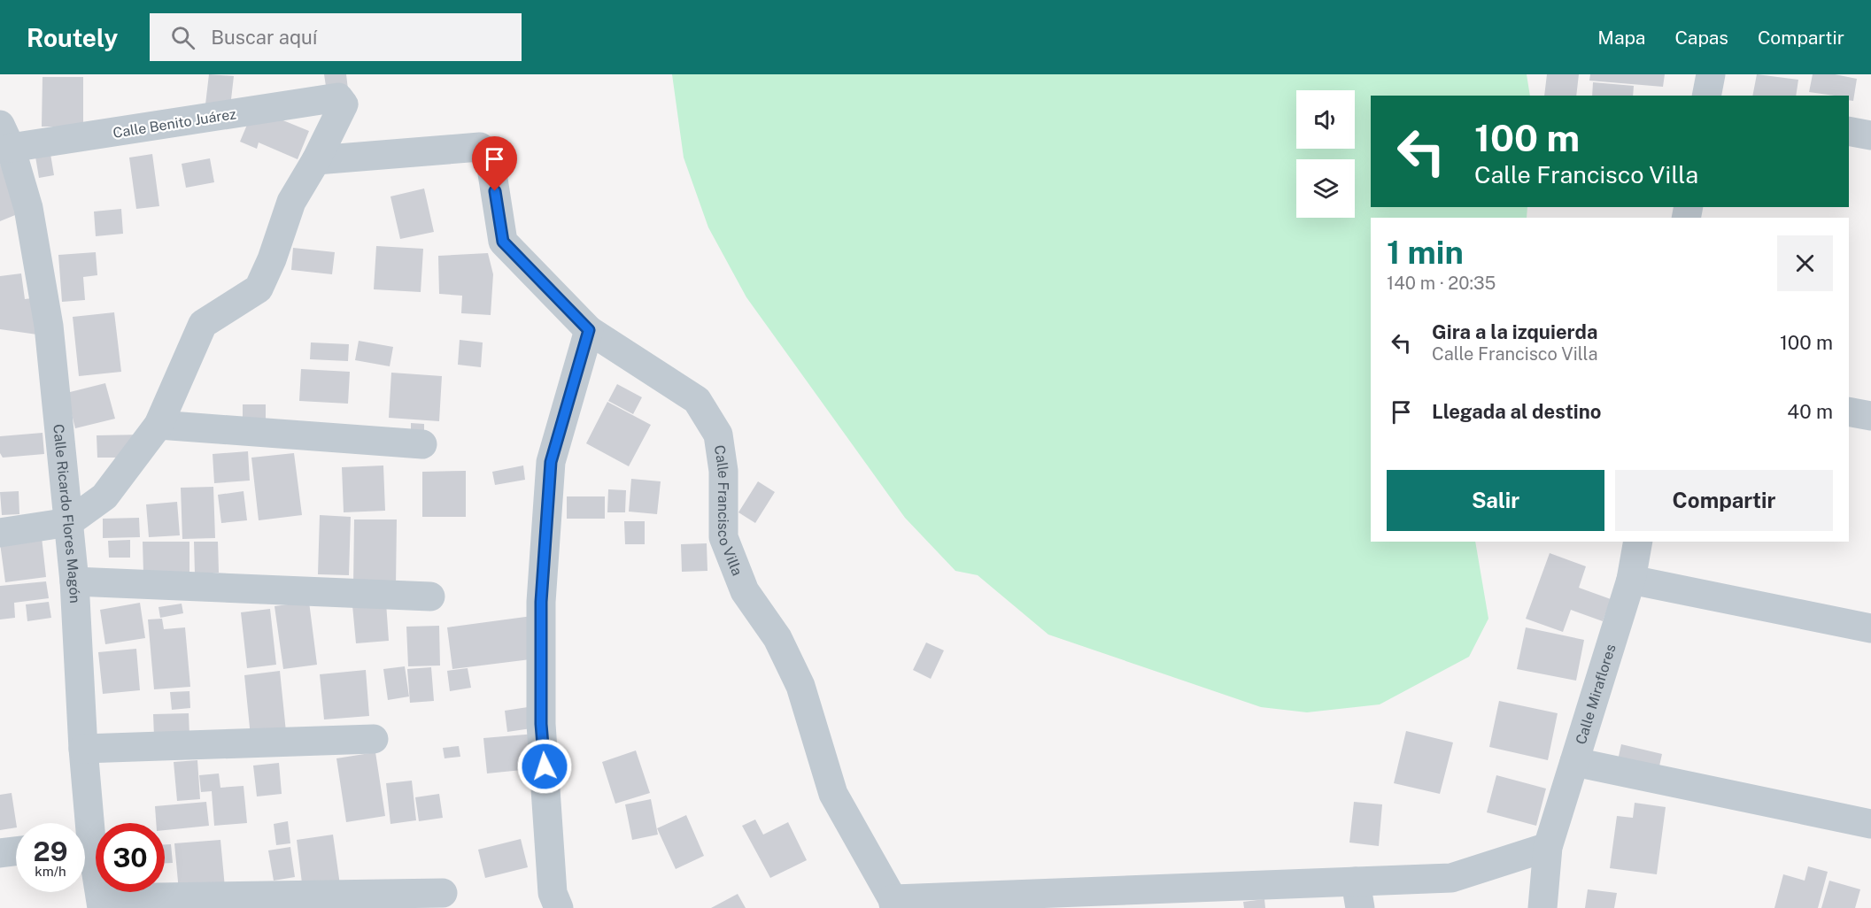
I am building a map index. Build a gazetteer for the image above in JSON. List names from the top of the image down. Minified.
{"streets":{"street":["Calle Benito Juárez","Calle Francisco Villa","Calle Ricardo Flores Magón","Calle Miraflores"]},"crossings":[["Calle Benito Juárez","Calle Francisco Villa"],["Calle Benito Juárez","Calle Ricardo Flores Magón"]],"page":{"header":"Routely","search":"Buscar aquí","nav":["Mapa","Capas","Compartir"],"turn":["100 m","Calle Francisco Villa"],"heading":["1 min","140 m · 20:35"],"list":[{"name":"Gira a la izquierda","note":"Calle Francisco Villa","value":"100 m"},{"name":"Llegada al destino","value":"40 m"}],"buttons":["Salir","Compartir"],"speed":"29 km/h","limit":"30"}}
